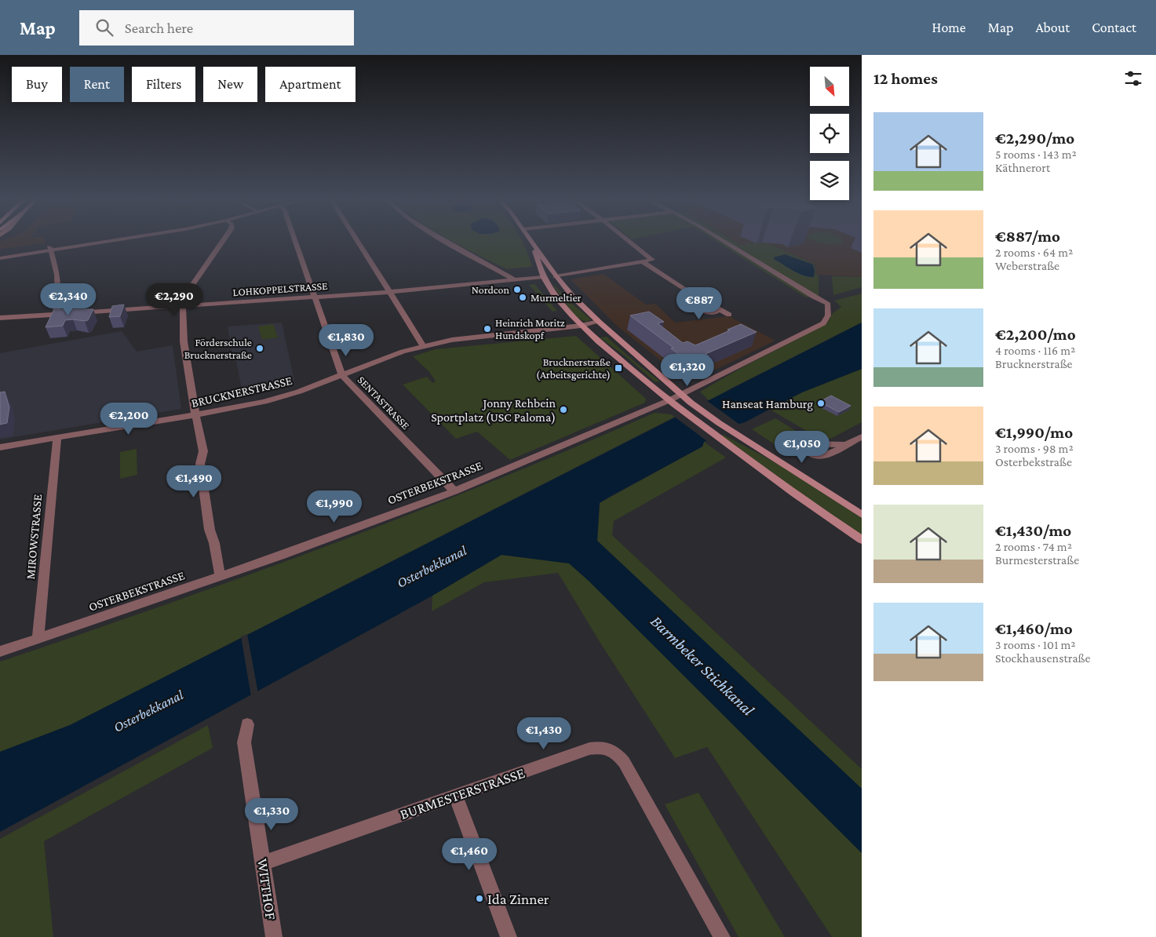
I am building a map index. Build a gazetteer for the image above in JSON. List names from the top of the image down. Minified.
{"streets":{"street":["LOHKOPPELSTRASSE","BRUCKNERSTRASSE","SENTASTRASSE","OSTERBEKSTRASSE","MIROWSTRASSE","BURMESTERSTRASSE","WITTHOF"]},"crossings":[["LOHKOPPELSTRASSE","SENTASTRASSE"],["BRUCKNERSTRASSE","SENTASTRASSE"],["BRUCKNERSTRASSE","MIROWSTRASSE"],["SENTASTRASSE","OSTERBEKSTRASSE"],["OSTERBEKSTRASSE","MIROWSTRASSE"],["BURMESTERSTRASSE","WITTHOF"]],"water":["Osterbekkanal","Barmbeker Stichkanal"],"places":{"other":["Nordcon","Murmeltier","Heinrich Moritz Hundskopf","Förderschule Brucknerstraße","Hanseat Hamburg","Jonny Rehbein Sportplatz (USC Paloma)","Ida Zinner"],"transit":["Brucknerstraße (Arbeitsgerichte)"]},"north":"bottom right","page":{"header":"Map","search":"Search here","nav":["Home","Map","About","Contact"],"heading":"12 homes","chip":["Buy","Rent","Filters","New","Apartment"],"list":[{"name":"€2,290/mo","note":"5 rooms · 143 m² · Käthnerort"},{"name":"€887/mo","note":"2 rooms · 64 m² · Weberstraße"},{"name":"€2,200/mo","note":"4 rooms · 116 m² · Brucknerstraße"},{"name":"€1,990/mo","note":"3 rooms · 98 m² · Osterbekstraße"},{"name":"€1,430/mo","note":"2 rooms · 74 m² · Burmesterstraße"},{"name":"€1,460/mo","note":"3 rooms · 101 m² · Stockhausenstraße"}],"price":["€2,340","€2,290","€887","€1,830","€1,320","€2,200","€1,050","€1,490","€1,990","€1,430","€1,330","€1,460"]}}
